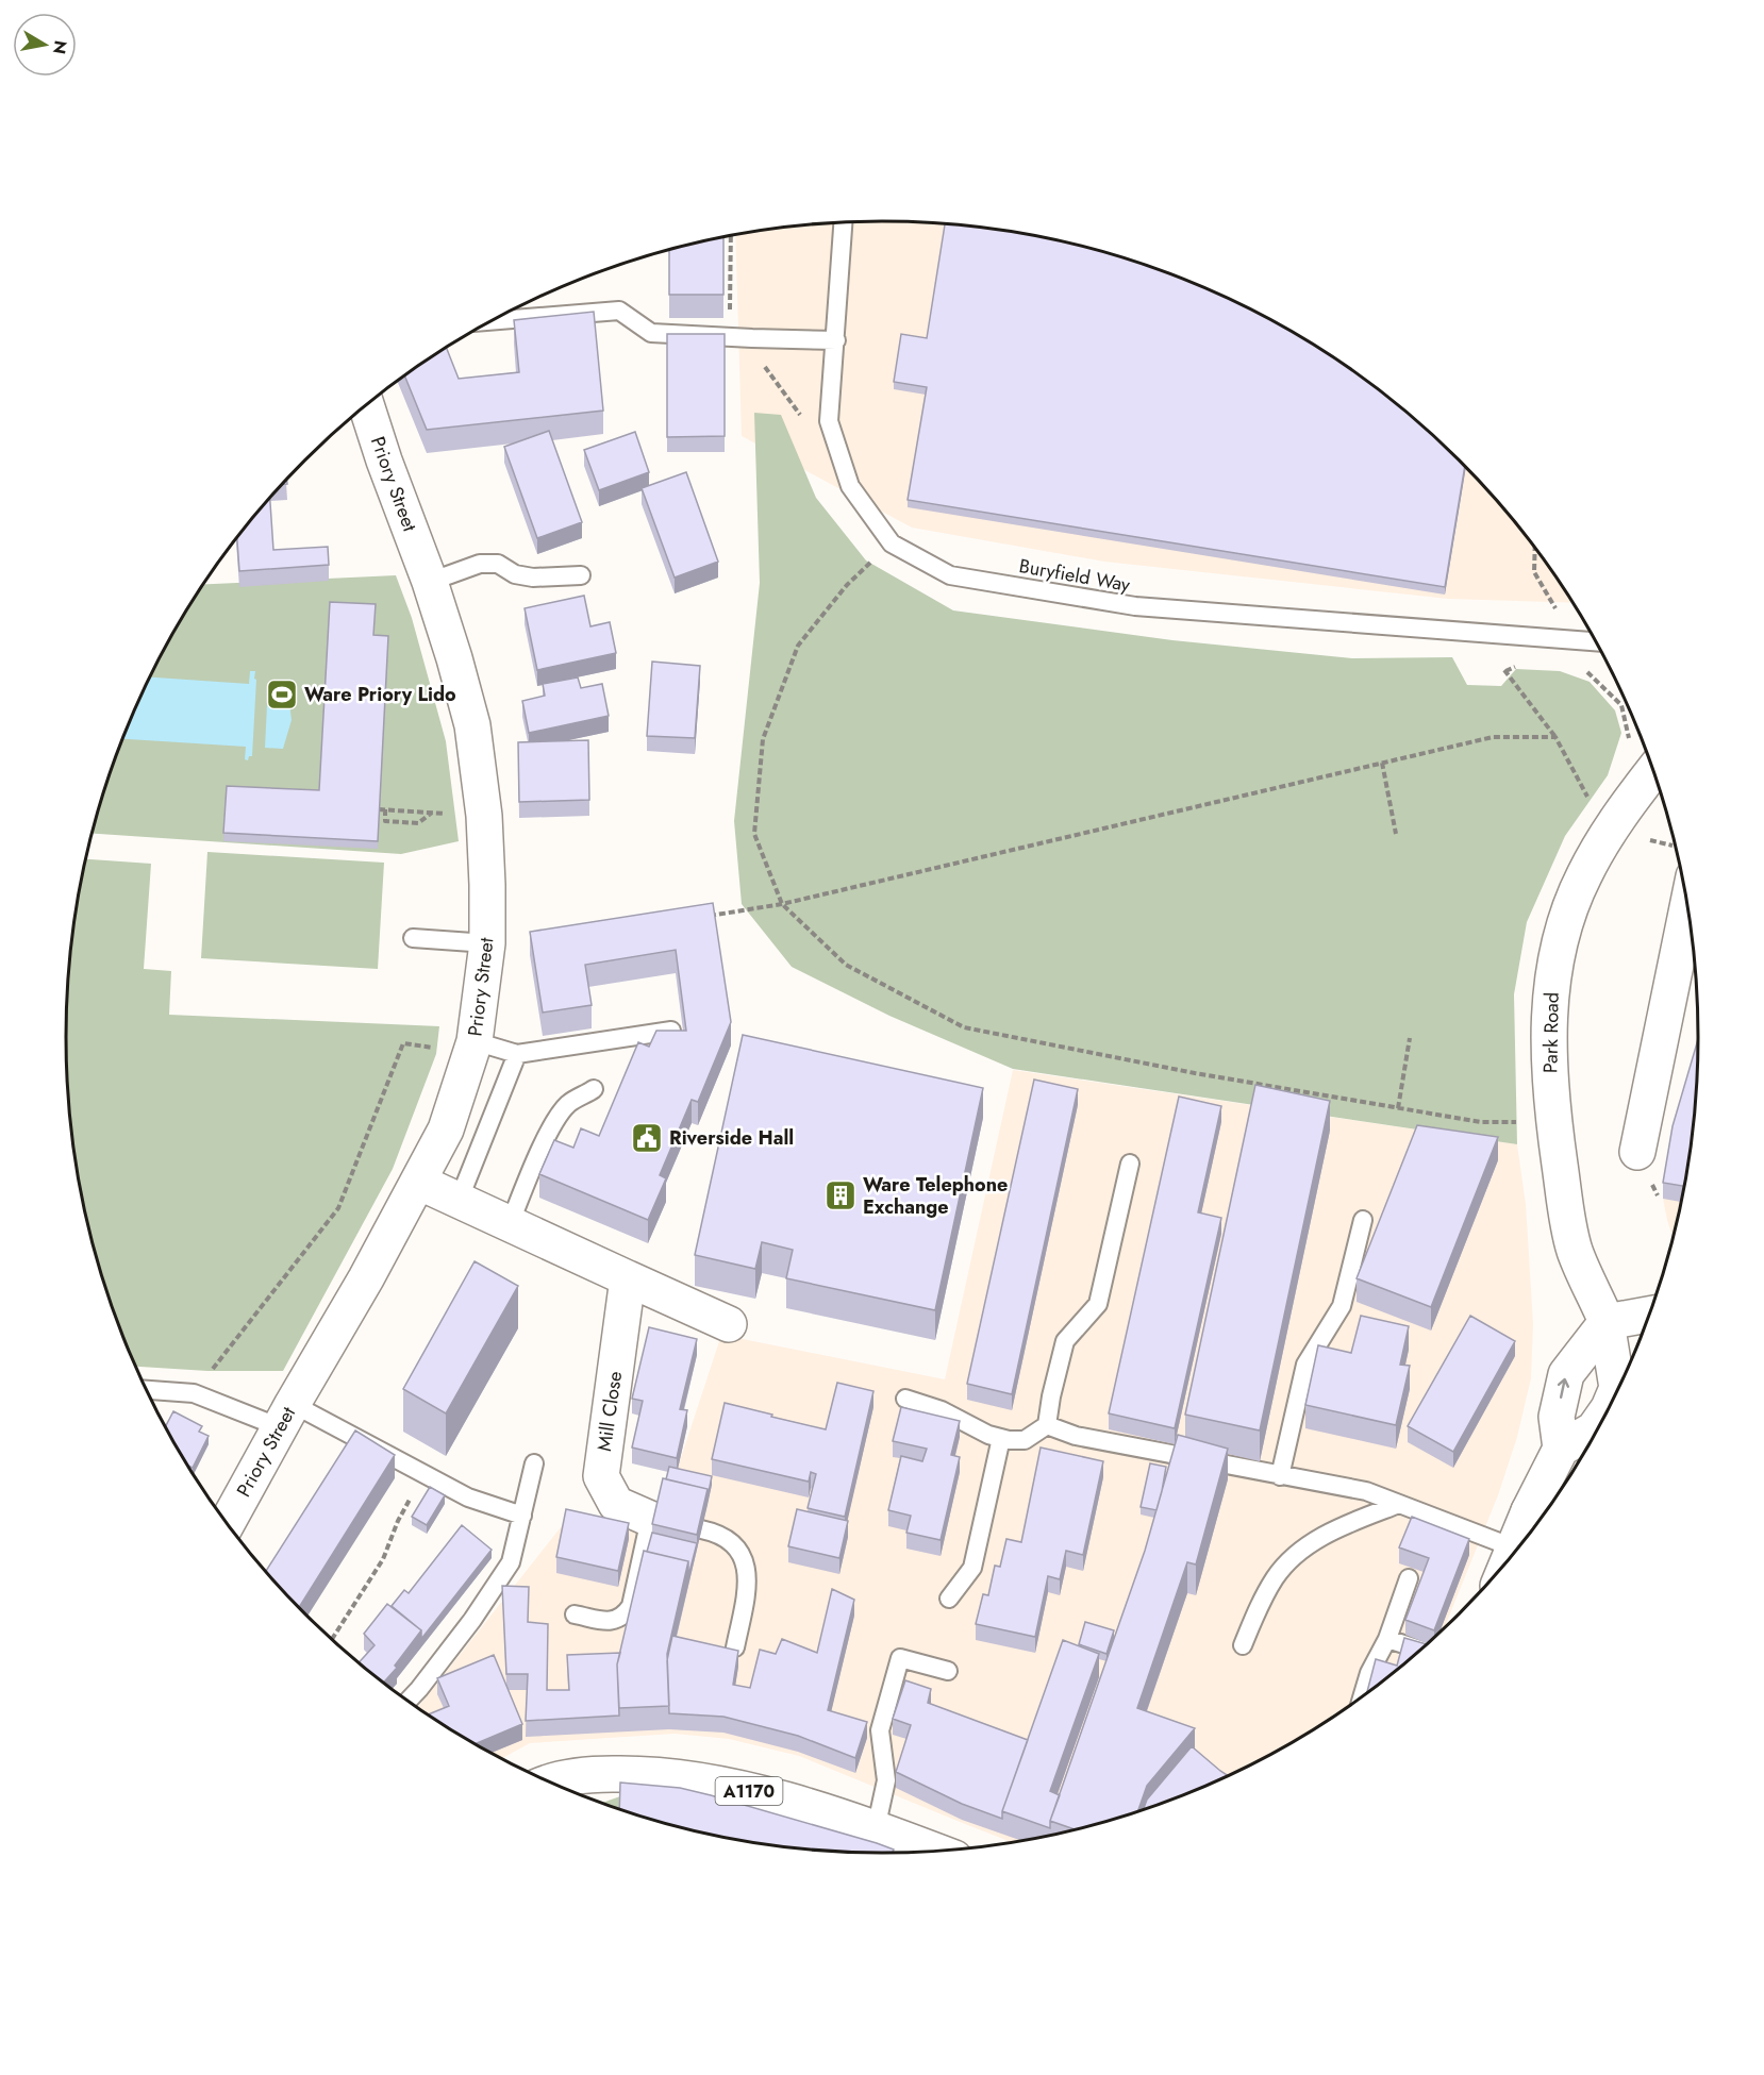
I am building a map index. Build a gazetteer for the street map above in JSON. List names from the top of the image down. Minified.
{"streets":{"street":["Priory Street","Park Road","Mill Close","A1170"],"lane":["Buryfield Way"]},"places":{"sports":["Ware Priory Lido"],"public building":["Riverside Hall"],"building":["Ware Telephone Exchange"]},"north":"right"}
